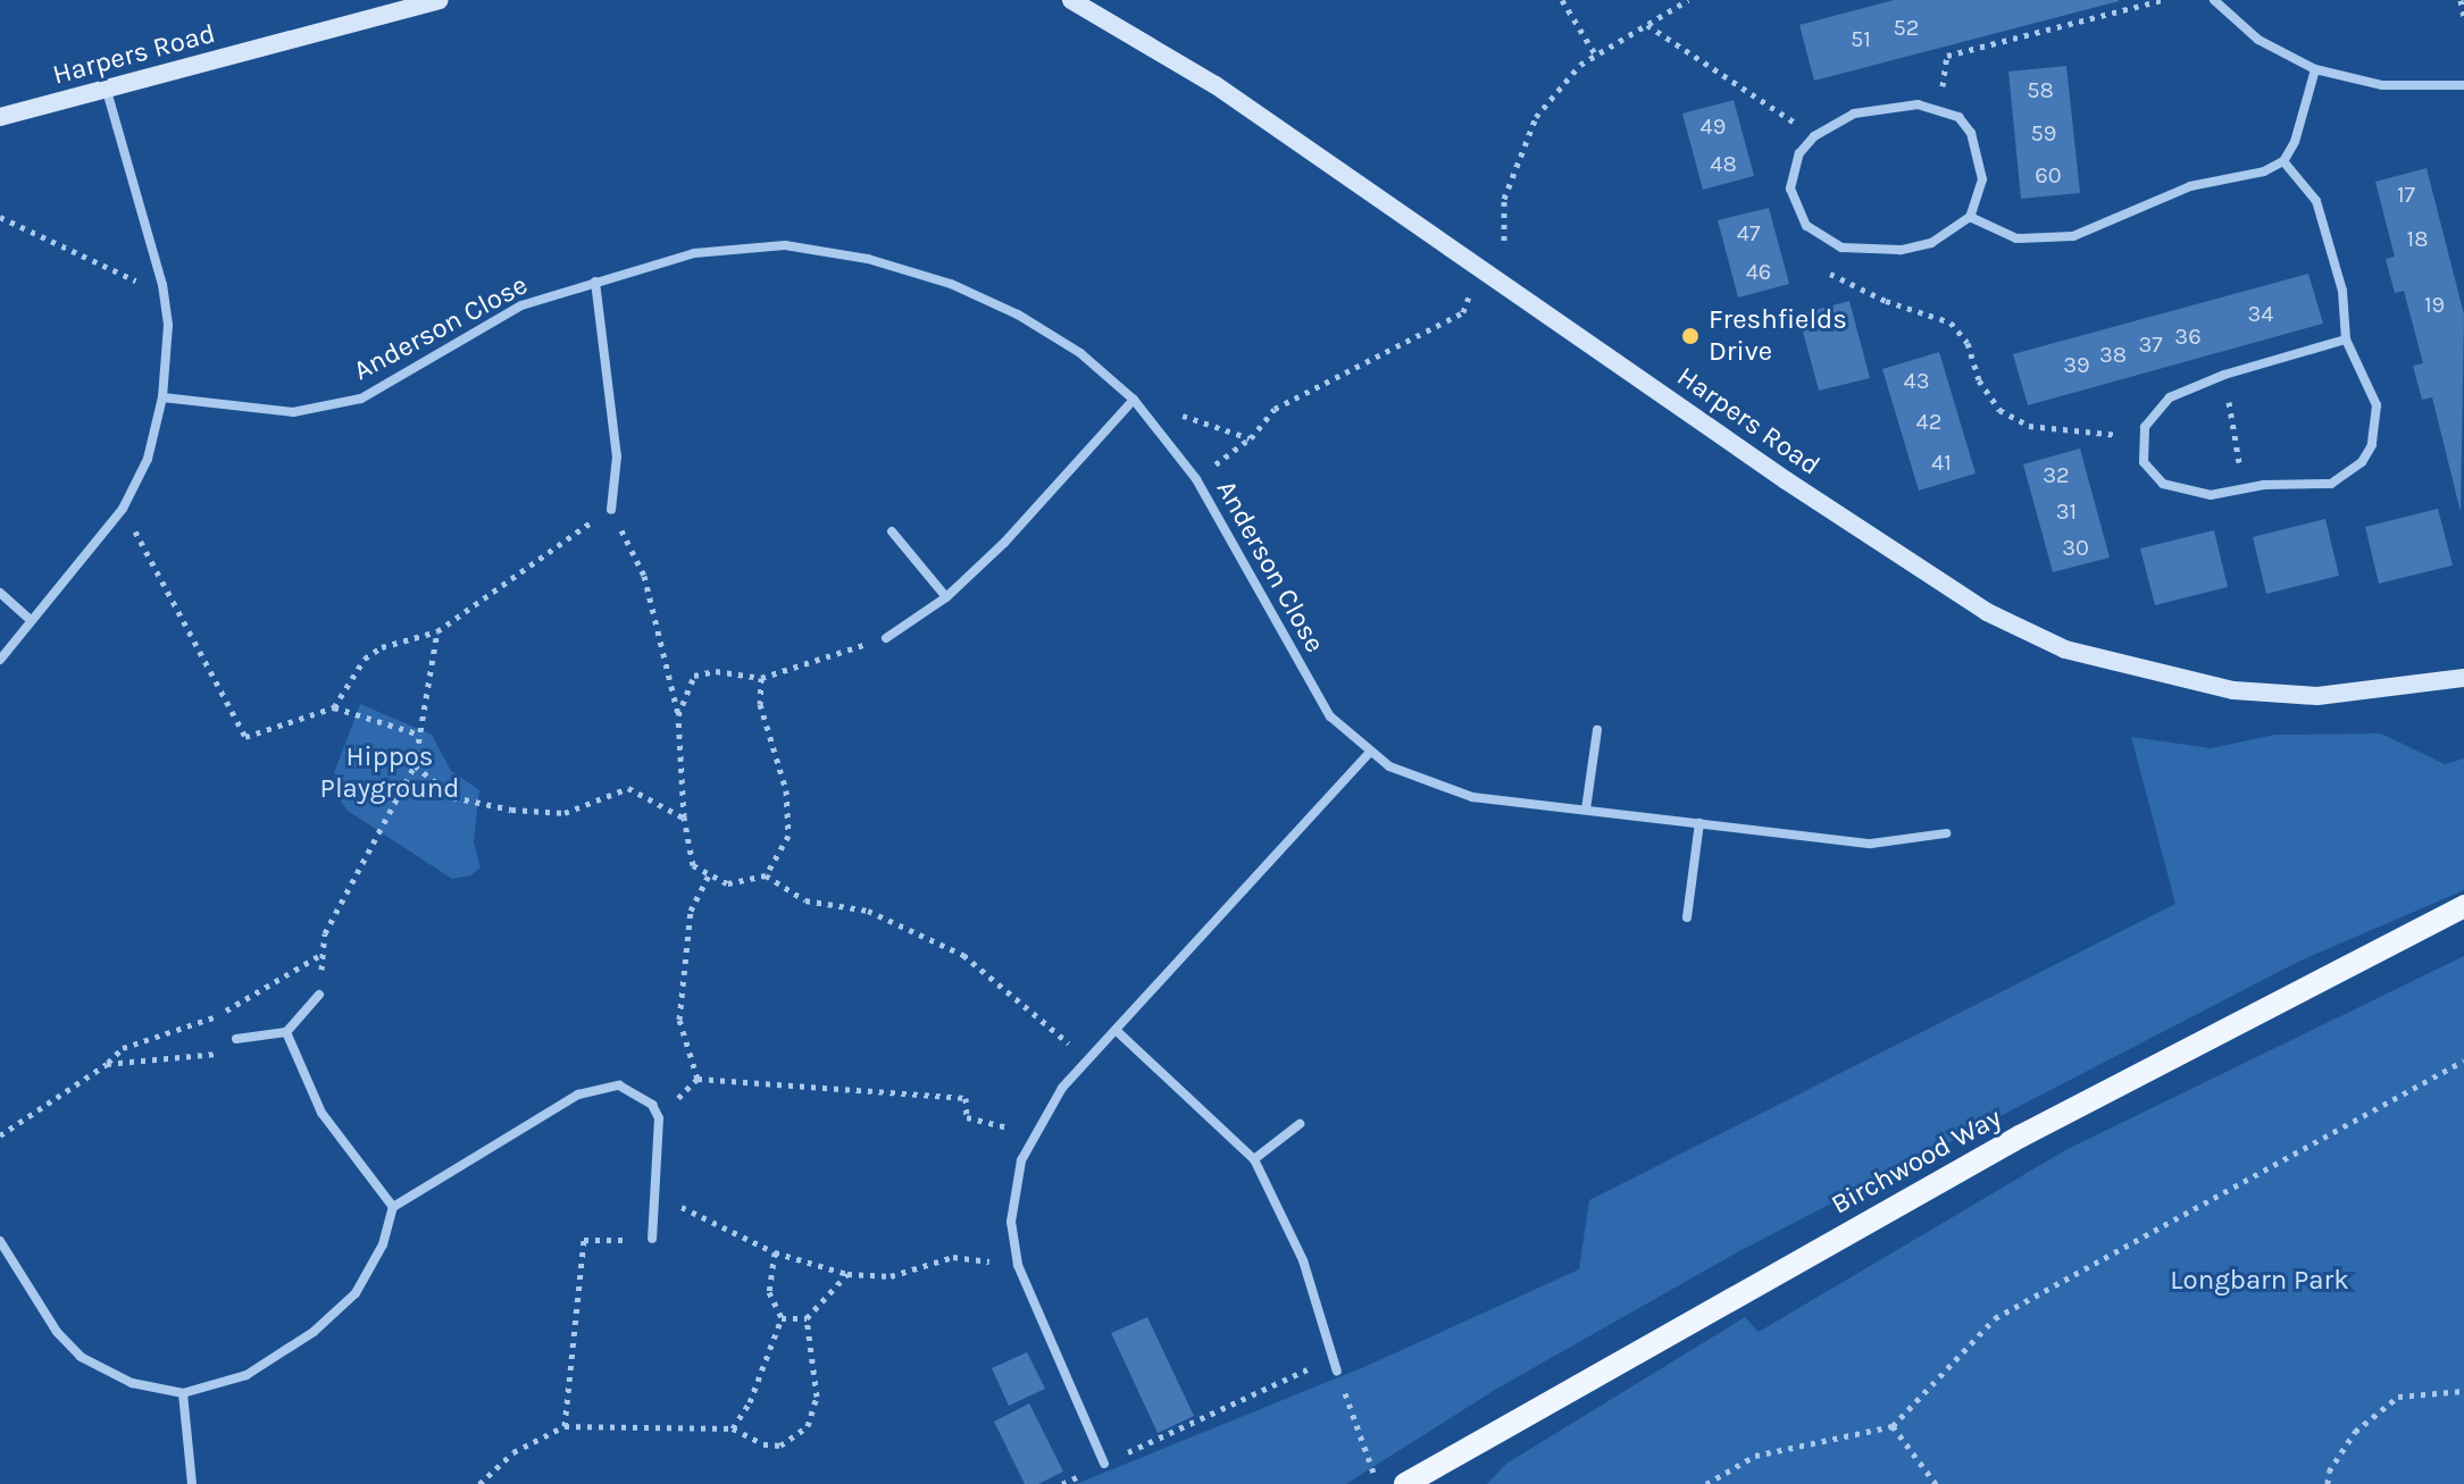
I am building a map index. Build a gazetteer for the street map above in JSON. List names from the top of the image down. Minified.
{"streets":{"main road":["Birchwood Way"],"street":["Harpers Road","Anderson Close"]},"parks":["Hippos Playground","Longbarn Park"],"places":["Freshfields Drive"],"house_numbers":["52","51","58","49","59","48","60","17","47","18","46","19","34","36","37","38","39","43","42","41","32","31","30"]}
